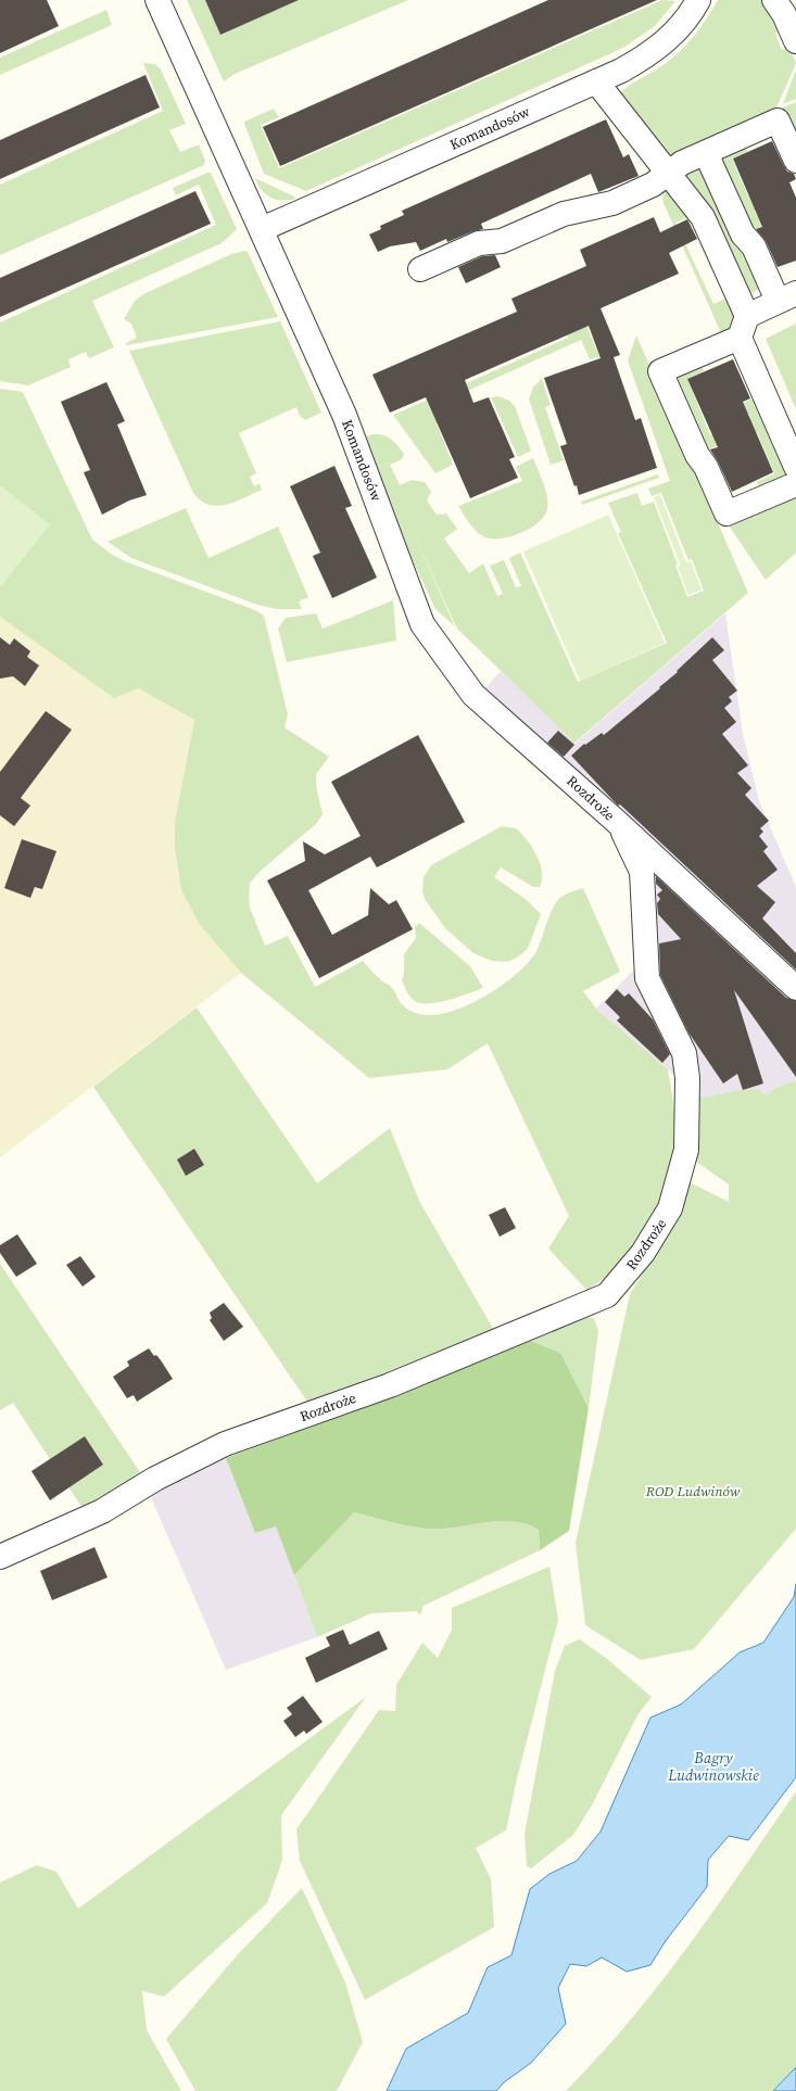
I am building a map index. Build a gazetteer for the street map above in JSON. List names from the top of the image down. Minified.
{"streets":{"street":["Komandosów","Rozdroże"]},"crossings":[["Komandosów","Rozdroże"]],"water":["Bagry Ludwinowskie"],"parks":["ROD Ludwinów"]}
